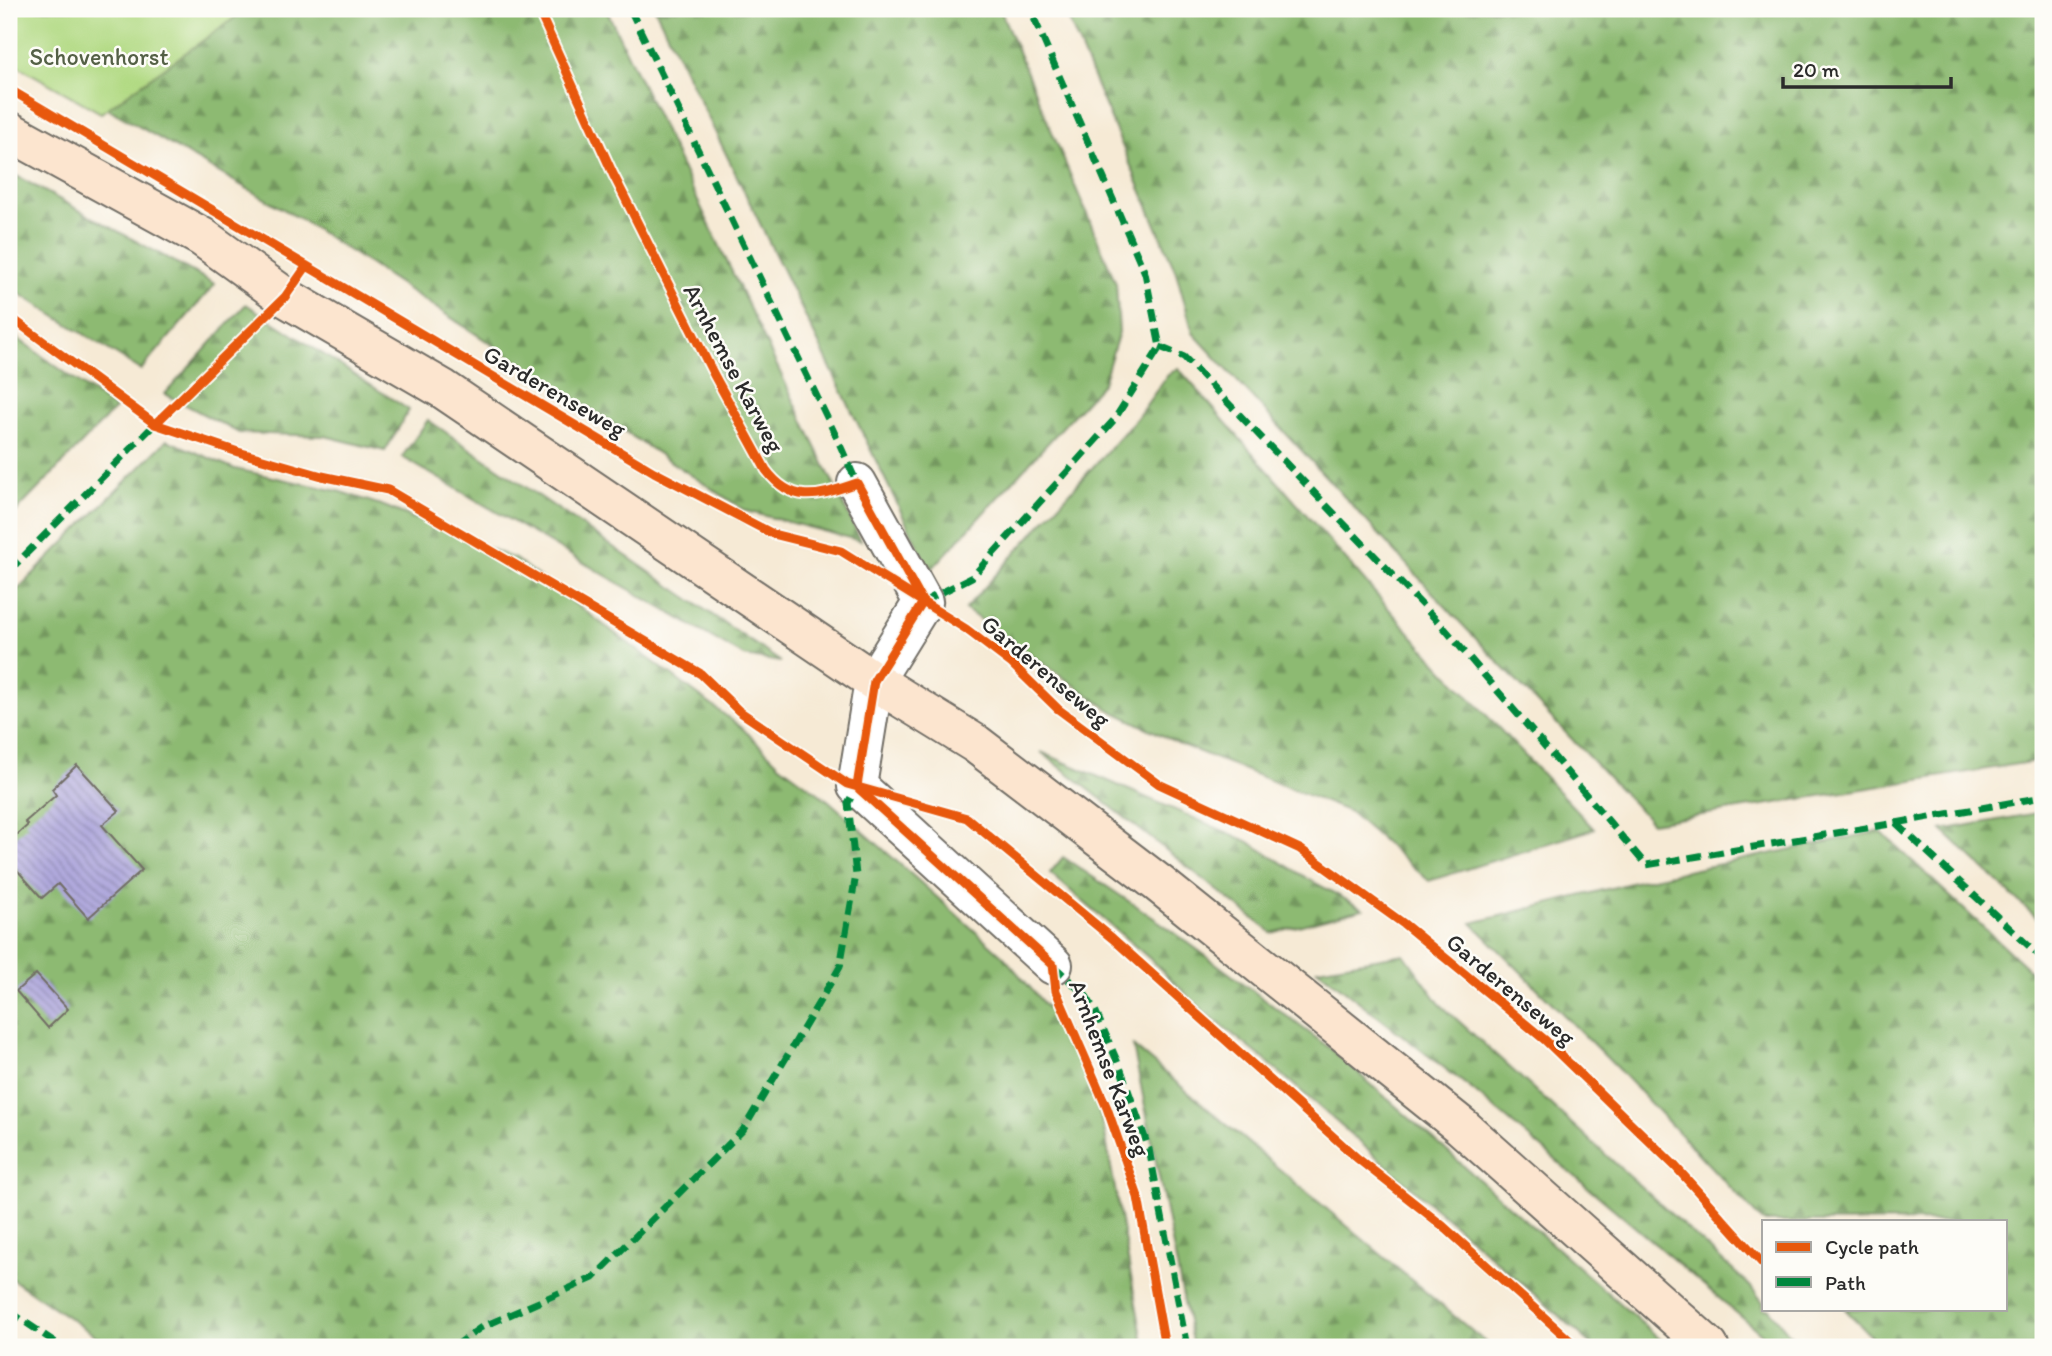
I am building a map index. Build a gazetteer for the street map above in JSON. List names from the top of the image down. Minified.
{"streets":{"street":["Arnhemse Karweg"],"cycle path":["Garderenseweg"]},"parks":["Schovenhorst"],"legend":["Cycle path","Path"],"scale_bar":"20 m"}
